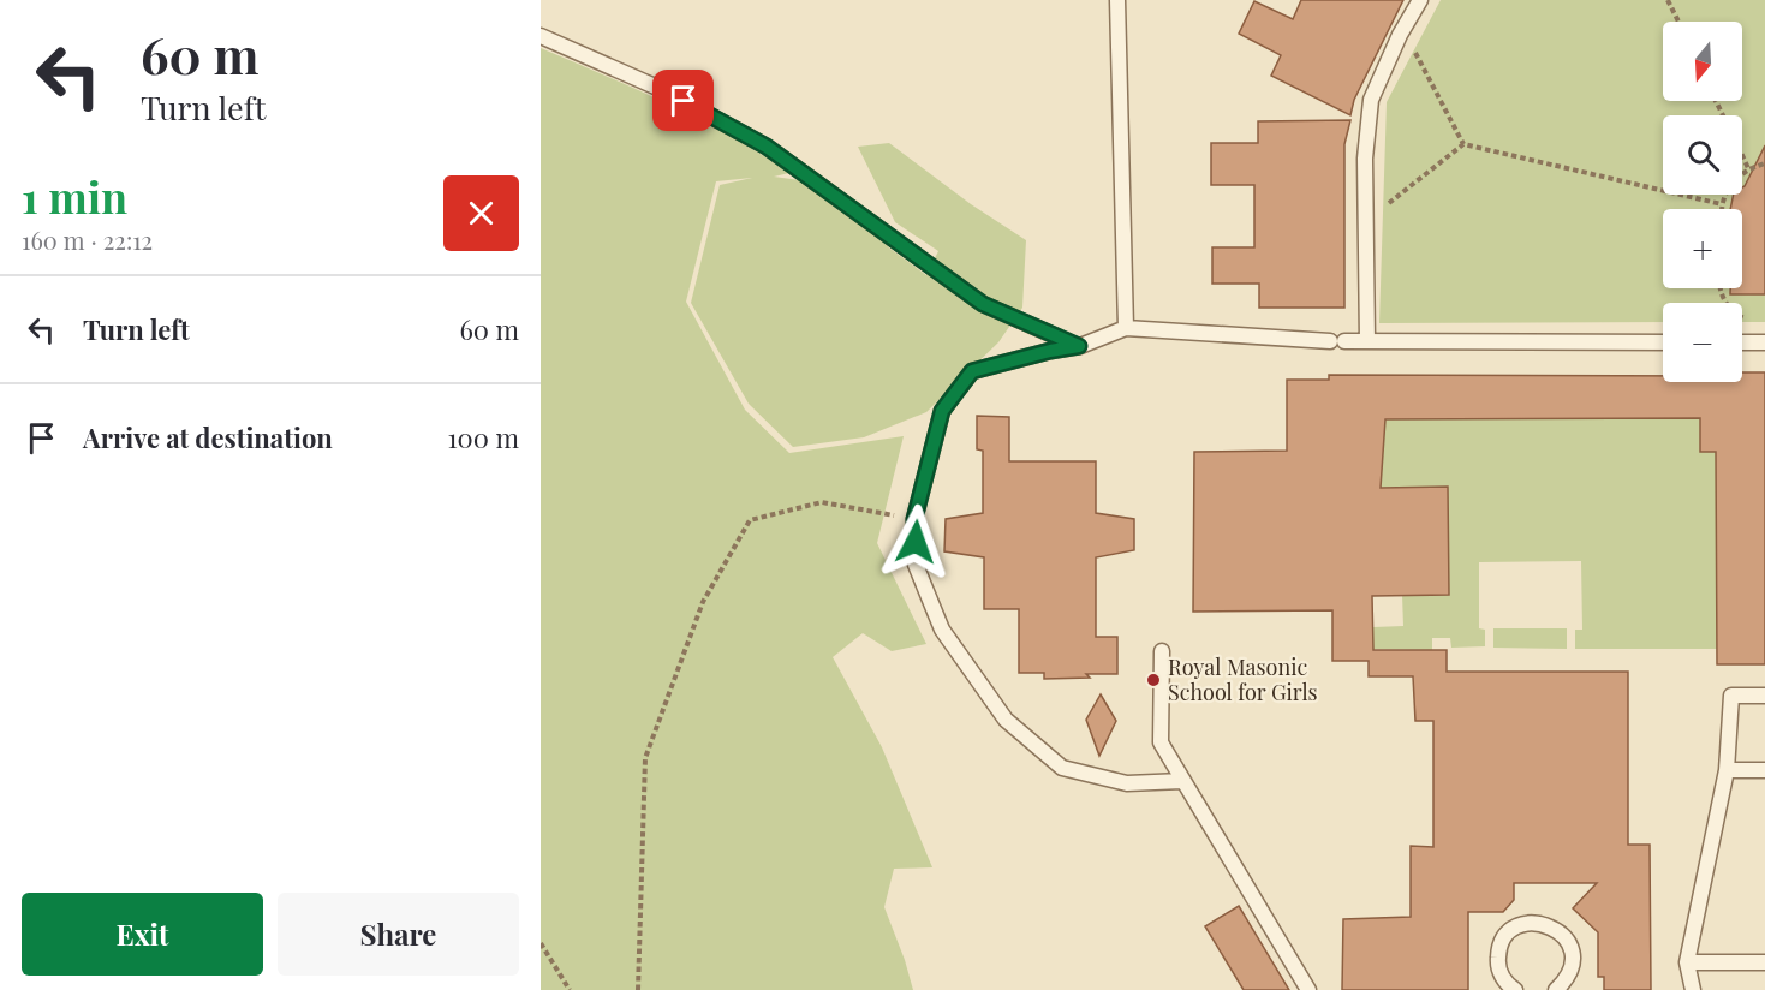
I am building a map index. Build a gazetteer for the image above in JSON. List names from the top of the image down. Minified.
{"places":["Royal Masonic School for Girls"],"north":"bottom","page":{"turn":["60 m","Turn left"],"map_buttons":["+","−"],"heading":["1 min","160 m · 22:12"],"list":[{"name":"Turn left","value":"60 m"},{"name":"Arrive at destination","value":"100 m"}],"buttons":["Exit","Share"]}}
